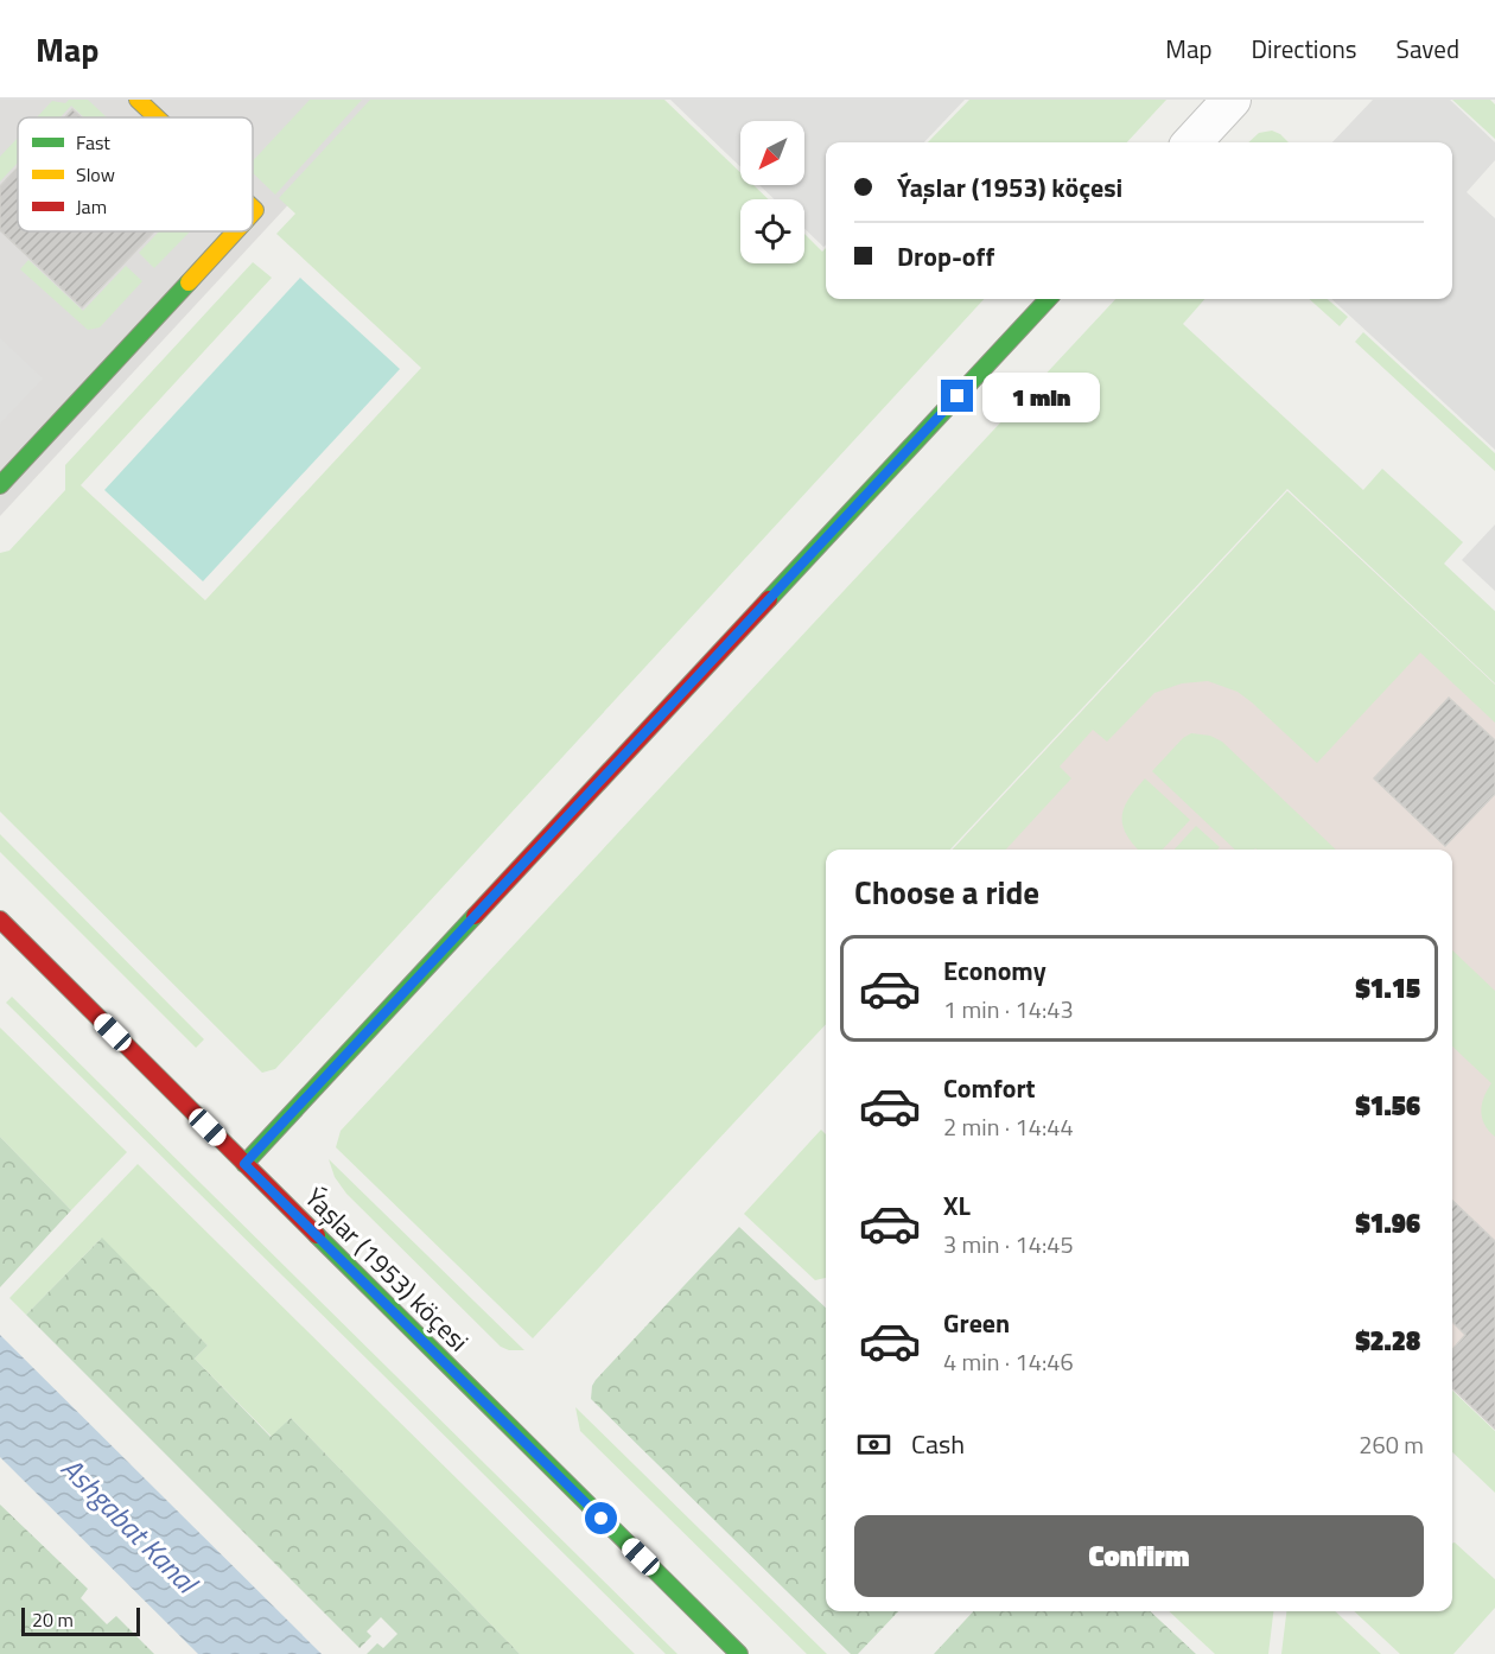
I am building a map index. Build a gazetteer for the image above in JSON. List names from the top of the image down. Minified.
{"streets":{"street":["Ýaşlar (1953) köçesi"]},"water":["Ashgabat Kanal"],"legend":["Fast","Slow","Jam"],"scale_bar":"20 m","north":"bottom left","page":{"header":"Map","nav":["Map","Directions","Saved"],"banner":["Ýaşlar (1953) köçesi","Drop-off"],"bubble":"1 min","heading":"Choose a ride","list":[{"name":"Economy","note":"1 min · 14:43","value":"$1.15"},{"name":"Comfort","note":"2 min · 14:44","value":"$1.56"},{"name":"XL","note":"3 min · 14:45","value":"$1.96"},{"name":"Green","note":"4 min · 14:46","value":"$2.28"}],"pay":["Cash","260 m"],"buttons":"Confirm","scale":"20 m"}}
